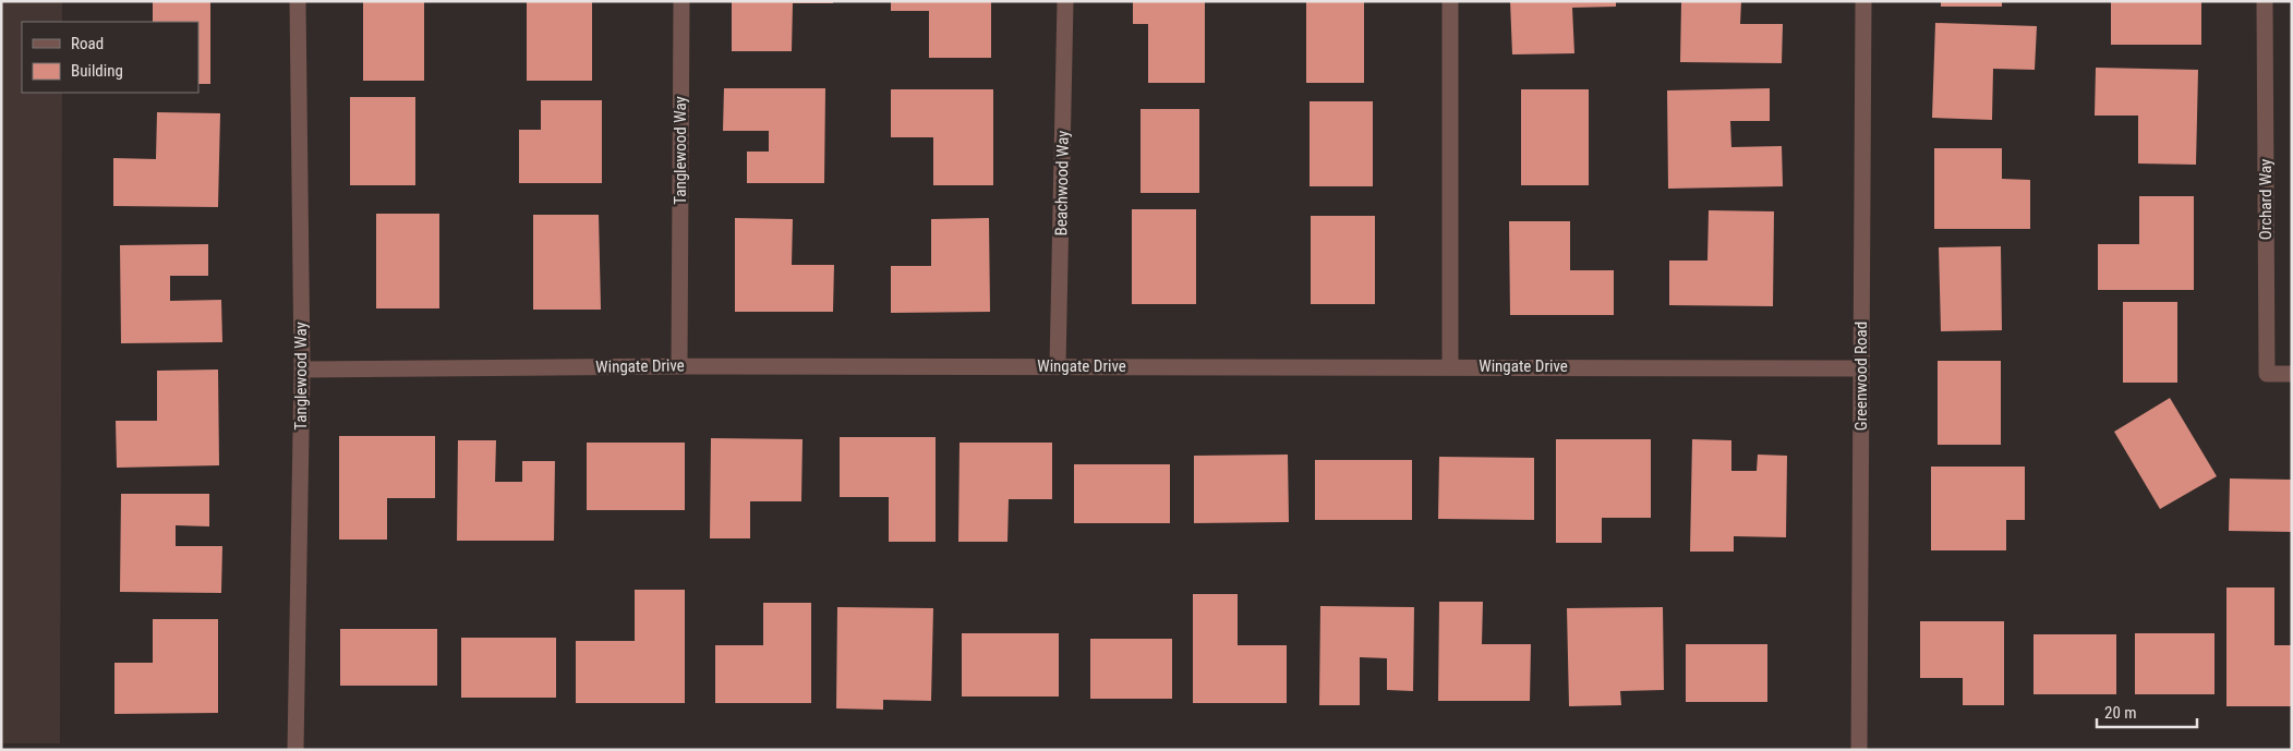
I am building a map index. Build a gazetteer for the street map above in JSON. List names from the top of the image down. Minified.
{"streets":{"street":["Tanglewood Way","Beachwood Way","Orchard Way","Wingate Drive","Greenwood Road"]},"crossings":[["Tanglewood Way","Wingate Drive"],["Beachwood Way","Wingate Drive"],["Wingate Drive","Greenwood Road"]],"legend":["Road","Building"],"scale_bar":"20 m"}
